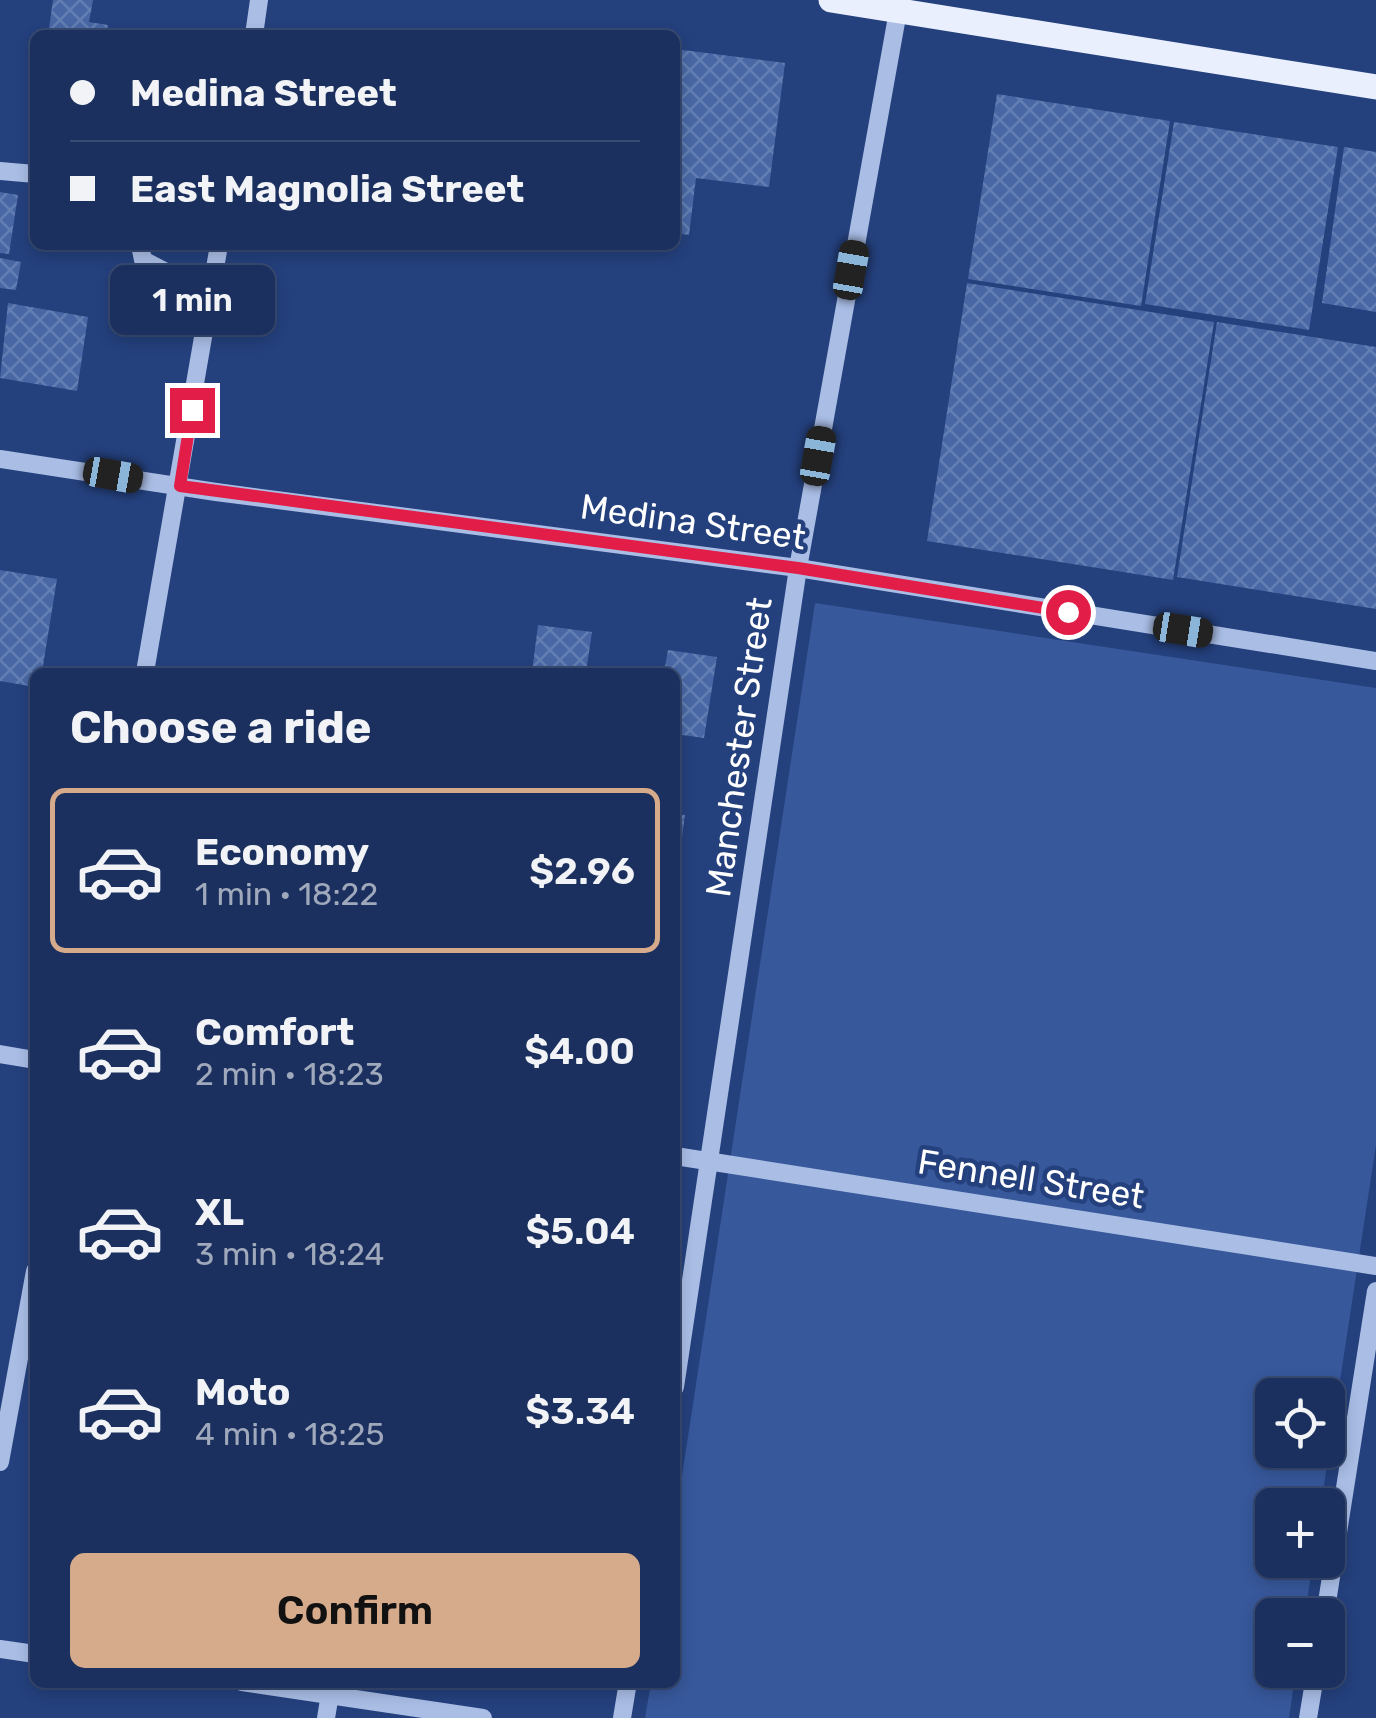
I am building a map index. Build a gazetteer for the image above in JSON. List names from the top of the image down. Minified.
{"streets":{"street":["Medina Street","Manchester Street","Fennell Street"]},"crossings":[["Medina Street","Manchester Street"],["Manchester Street","Fennell Street"]],"page":{"banner":["Medina Street","East Magnolia Street"],"bubble":"1 min","heading":"Choose a ride","list":[{"name":"Economy","note":"1 min · 18:22","value":"$2.96"},{"name":"Comfort","note":"2 min · 18:23","value":"$4.00"},{"name":"XL","note":"3 min · 18:24","value":"$5.04"},{"name":"Moto","note":"4 min · 18:25","value":"$3.34"}],"map_buttons":["+","−"],"buttons":"Confirm"}}
